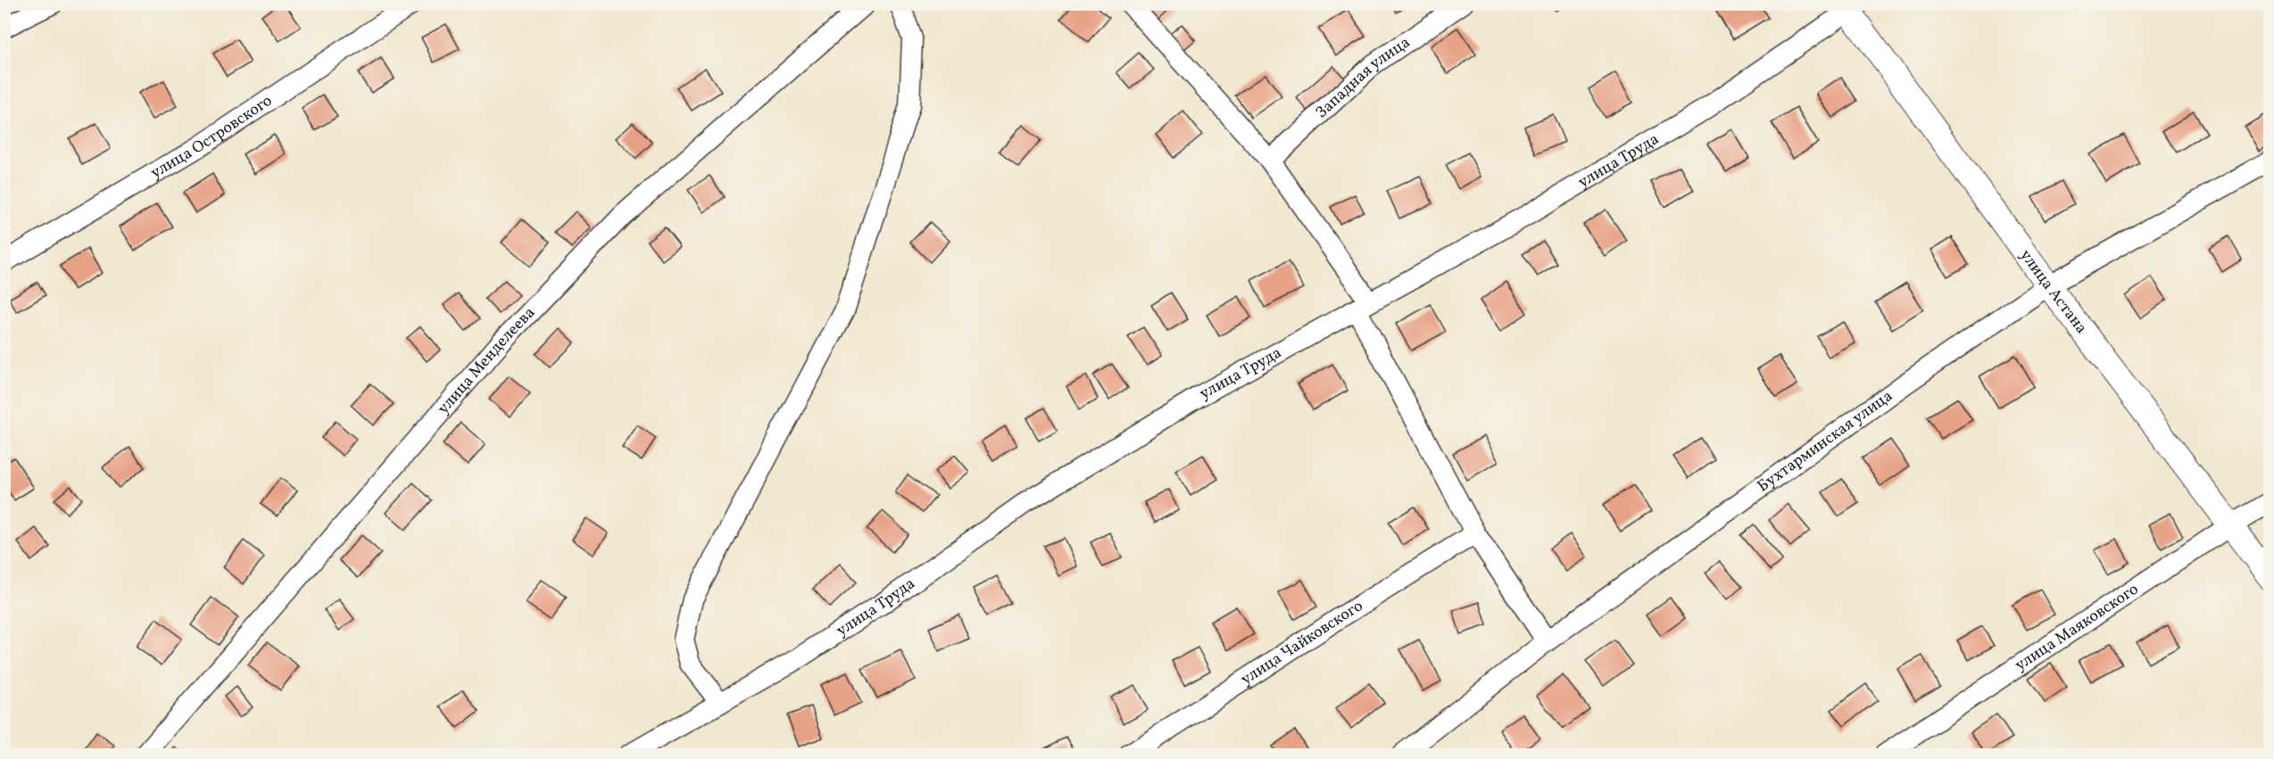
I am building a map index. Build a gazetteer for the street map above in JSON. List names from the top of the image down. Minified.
{"streets":{"street":["Западная улица","улица Островского","улица Труда","улица Астана","улица Менделеева","Бухтарминская улица","улица Маяковского","улица Чайковского"]},"crossings":[["улица Труда","улица Астана"],["улица Астана","Бухтарминская улица"],["улица Астана","улица Маяковского"]]}
